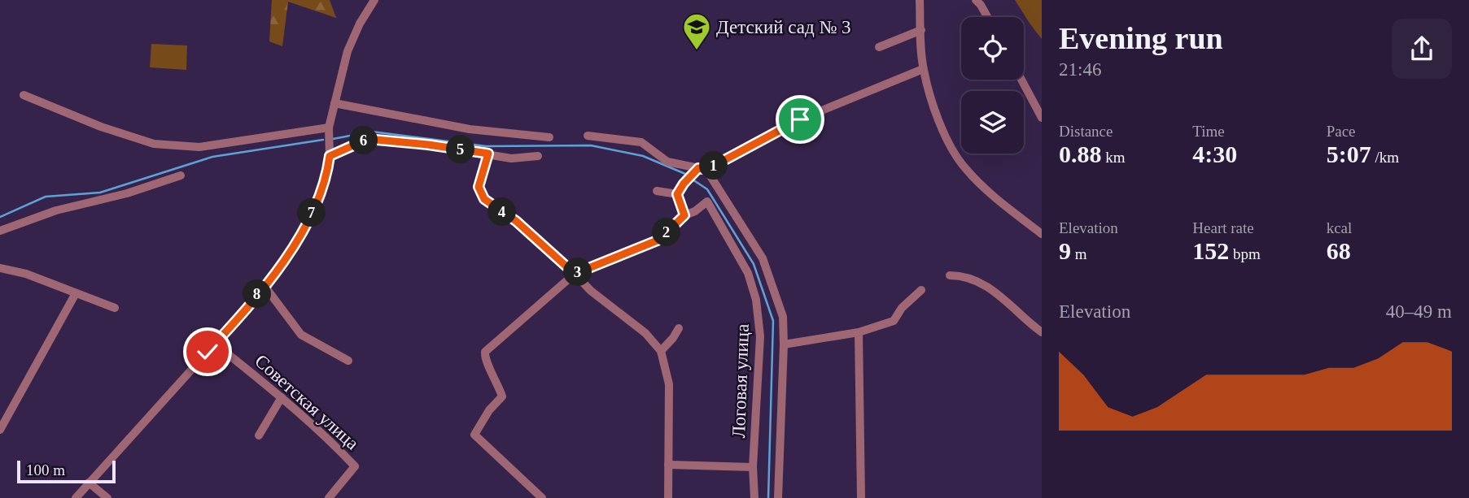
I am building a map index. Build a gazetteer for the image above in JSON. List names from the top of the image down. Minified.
{"streets":{"street":["Логовая улица","Советская улица"]},"places":{"school or university":["Детский сад № 3"]},"scale_bar":"100 m","page":{"heading":["Evening run","21:46"],"stats":[["Distance","0.88 km"],["Time","4:30"],["Pace","5:07 /km"],["Elevation","9 m"],["Heart rate","152 bpm"],["kcal","68"]],"pins":["6","5","1","4","7","2","3","8"],"chart":["Elevation","40–49 m"],"scale":"100 m"}}
